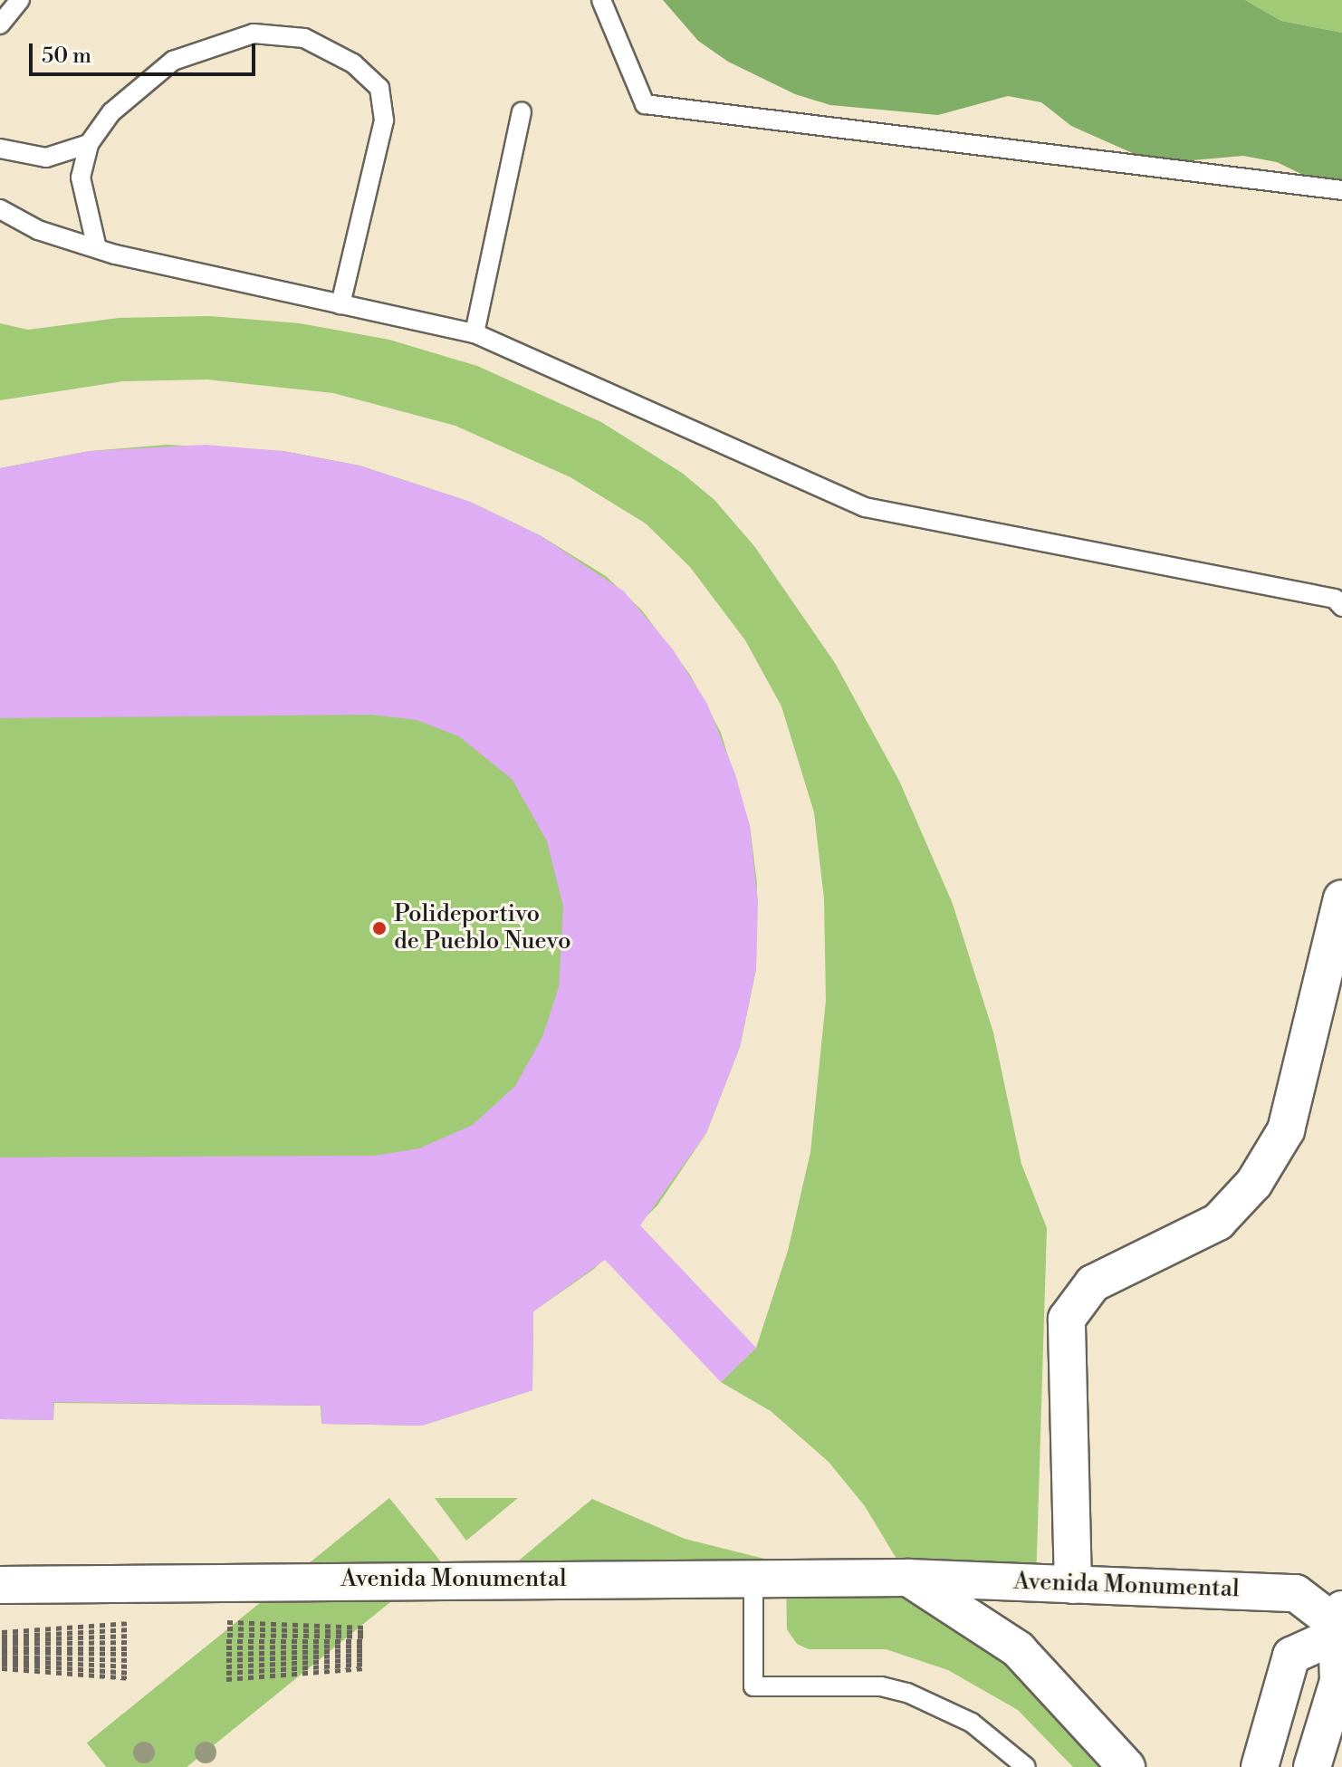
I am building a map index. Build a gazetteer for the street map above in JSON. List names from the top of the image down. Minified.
{"streets":{"street":["Avenida Monumental"]},"places":["Polideportivo de Pueblo Nuevo"],"scale_bar":"50 m"}
